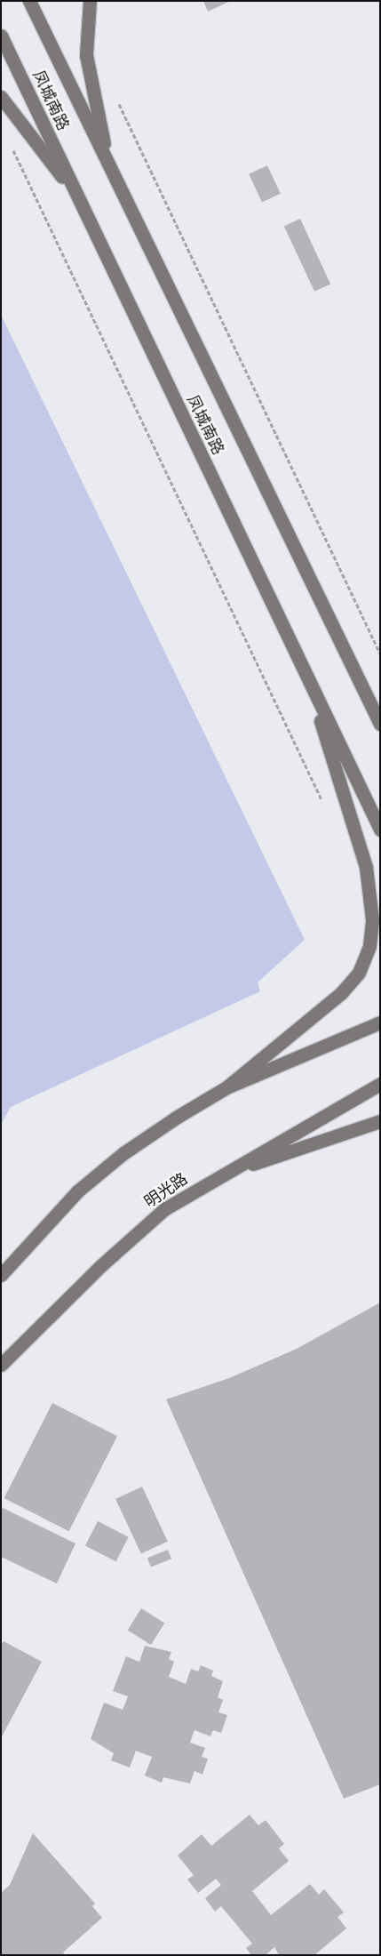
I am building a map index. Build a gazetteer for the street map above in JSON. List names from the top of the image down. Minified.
{"streets":{"street":["凤城南路","明光路"]}}
